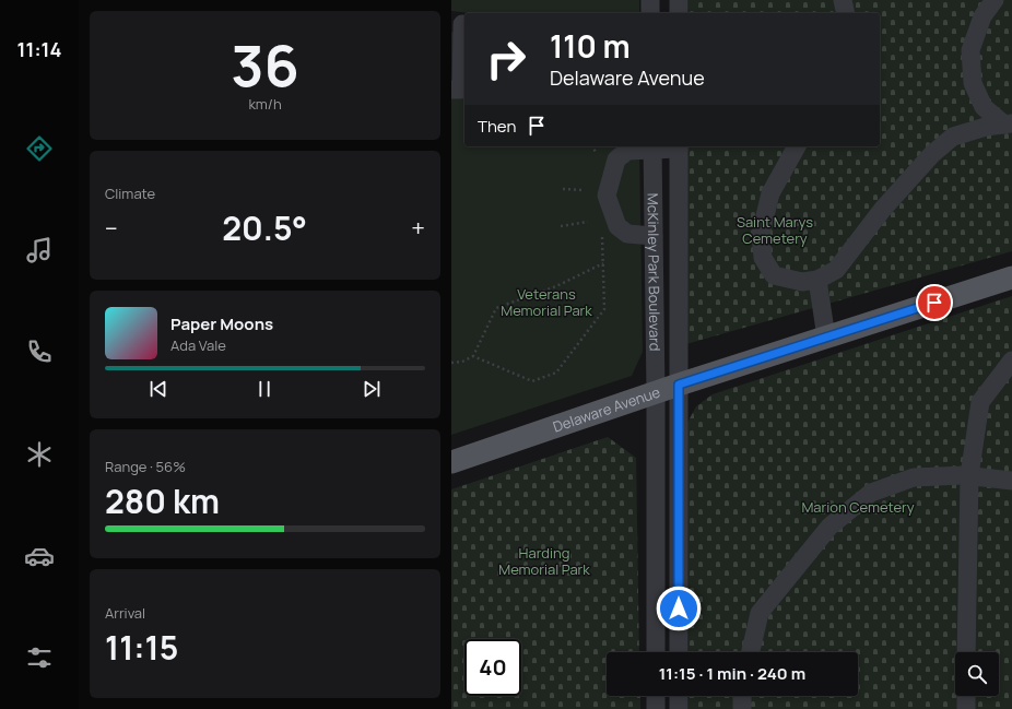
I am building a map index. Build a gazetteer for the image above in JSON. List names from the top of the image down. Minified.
{"streets":{"main road":["Delaware Avenue"],"street":["McKinley Park Boulevard"]},"crossings":[["McKinley Park Boulevard","Delaware Avenue"]],"parks":["Saint Marys Cemetery","Veterans Memorial Park","Marion Cemetery","Harding Memorial Park"],"page":{"tabs":"11:14","tile":[["36","km/h"],"Climate",["Range · 56%","280 km"],["Arrival","11:15"]],"turn":["110 m","Delaware Avenue"],"then":"Then","heat":["−","20.5°","+"],"song":["Paper Moons","Ada Vale"],"limit":"40","trip":"11:15 · 1 min · 240 m"}}
